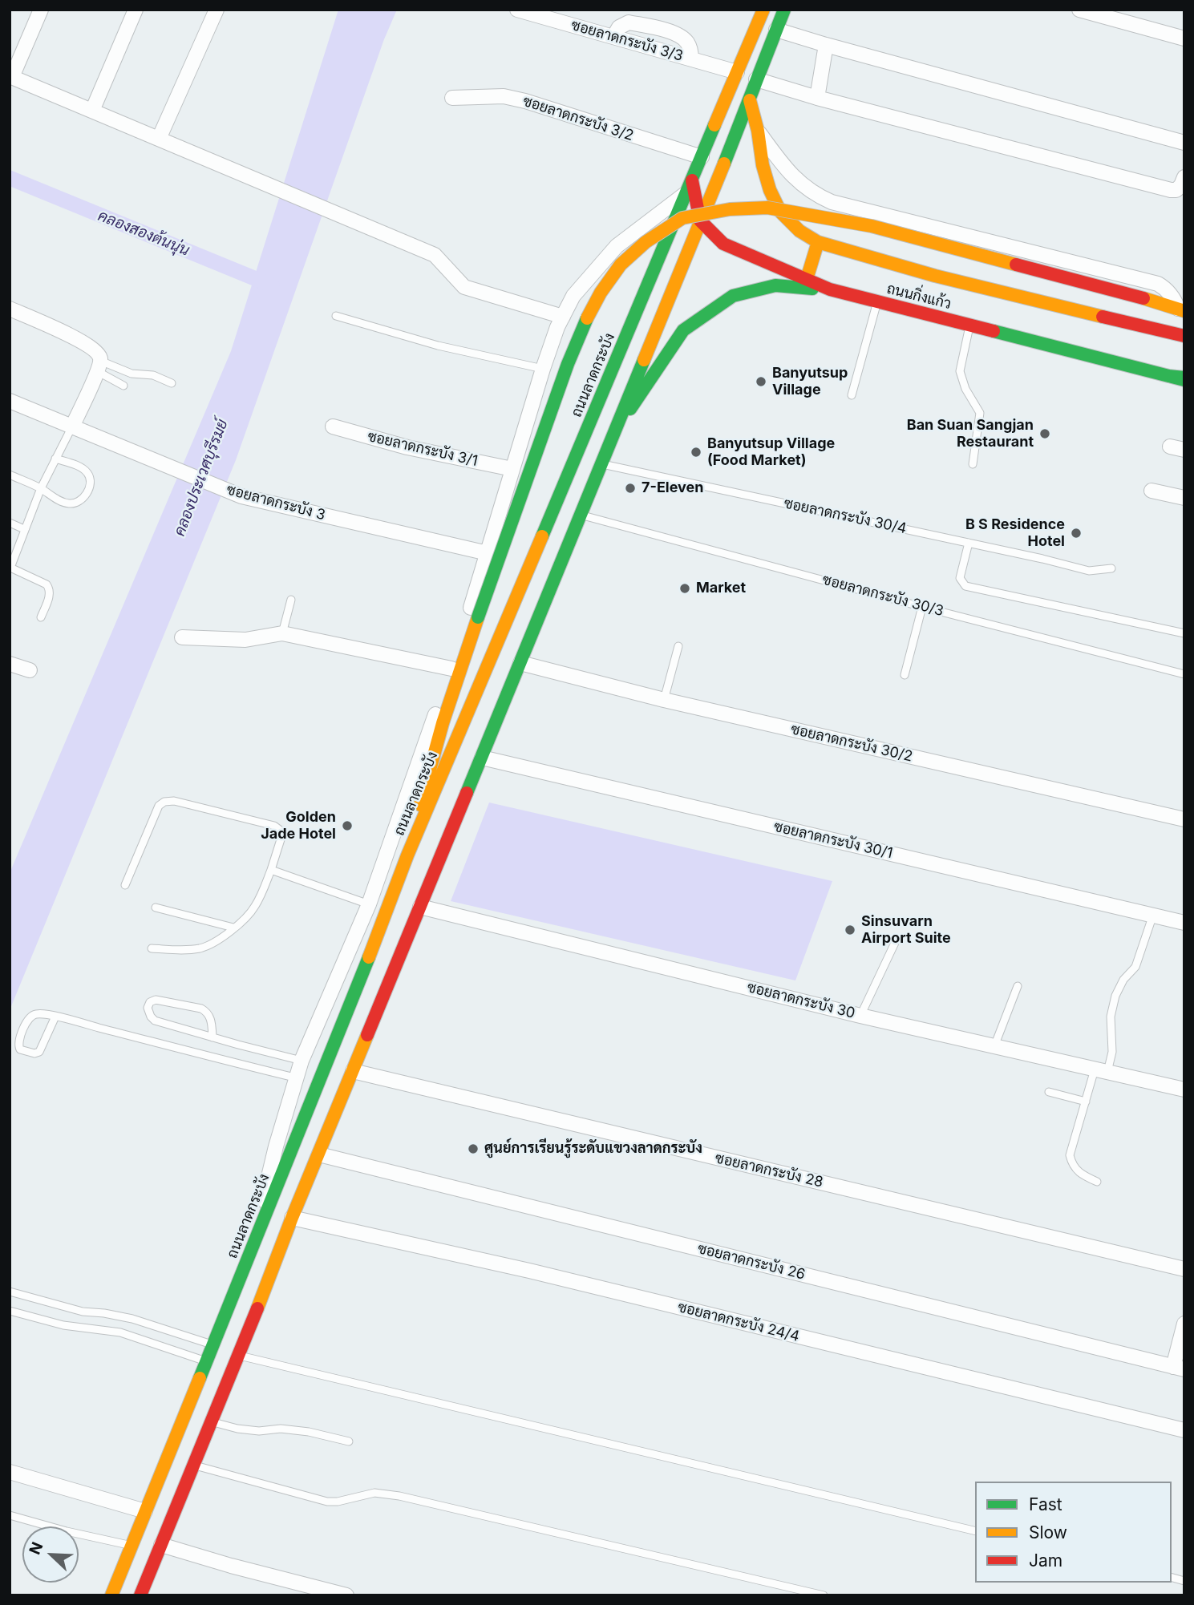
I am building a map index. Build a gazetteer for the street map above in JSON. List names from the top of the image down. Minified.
{"streets":{"main road":["ถนนกิ่งแก้ว","ถนนลาดกระบัง"],"street":["ซอยลาดกระบัง 3/3","ซอยลาดกระบัง 3/2","ซอยลาดกระบัง 3/1","ซอยลาดกระบัง 3","ซอยลาดกระบัง 30/2","ซอยลาดกระบัง 30/1","ซอยลาดกระบัง 30","ซอยลาดกระบัง 28","ซอยลาดกระบัง 26","ซอยลาดกระบัง 24/4"],"lane":["ซอยลาดกระบัง 30/4","ซอยลาดกระบัง 30/3"]},"crossings":[["ซอยลาดกระบัง 3/3","ถนนลาดกระบัง"],["ซอยลาดกระบัง 3/2","ถนนลาดกระบัง"],["ถนนกิ่งแก้ว","ถนนลาดกระบัง"],["ถนนลาดกระบัง","ซอยลาดกระบัง 30/4"],["ถนนลาดกระบัง","ซอยลาดกระบัง 30/3"],["ถนนลาดกระบัง","ซอยลาดกระบัง 30/2"],["ถนนลาดกระบัง","ซอยลาดกระบัง 30/1"],["ถนนลาดกระบัง","ซอยลาดกระบัง 30"],["ถนนลาดกระบัง","ซอยลาดกระบัง 28"],["ถนนลาดกระบัง","ซอยลาดกระบัง 26"],["ถนนลาดกระบัง","ซอยลาดกระบัง 24/4"]],"water":["คลองสองต้นนุ่น","คลองประเวศบุรีรมย์"],"places":["Banyutsup Village","Ban Suan Sangjan Restaurant","Banyutsup Village (Food Market)","7-Eleven","B S Residence Hotel","Market","Golden Jade Hotel","Sinsuvarn Airport Suite","ศูนย์การเรียนรู้ระดับแขวงลาดกระบัง"],"legend":["Fast","Slow","Jam"],"north":"top left"}
